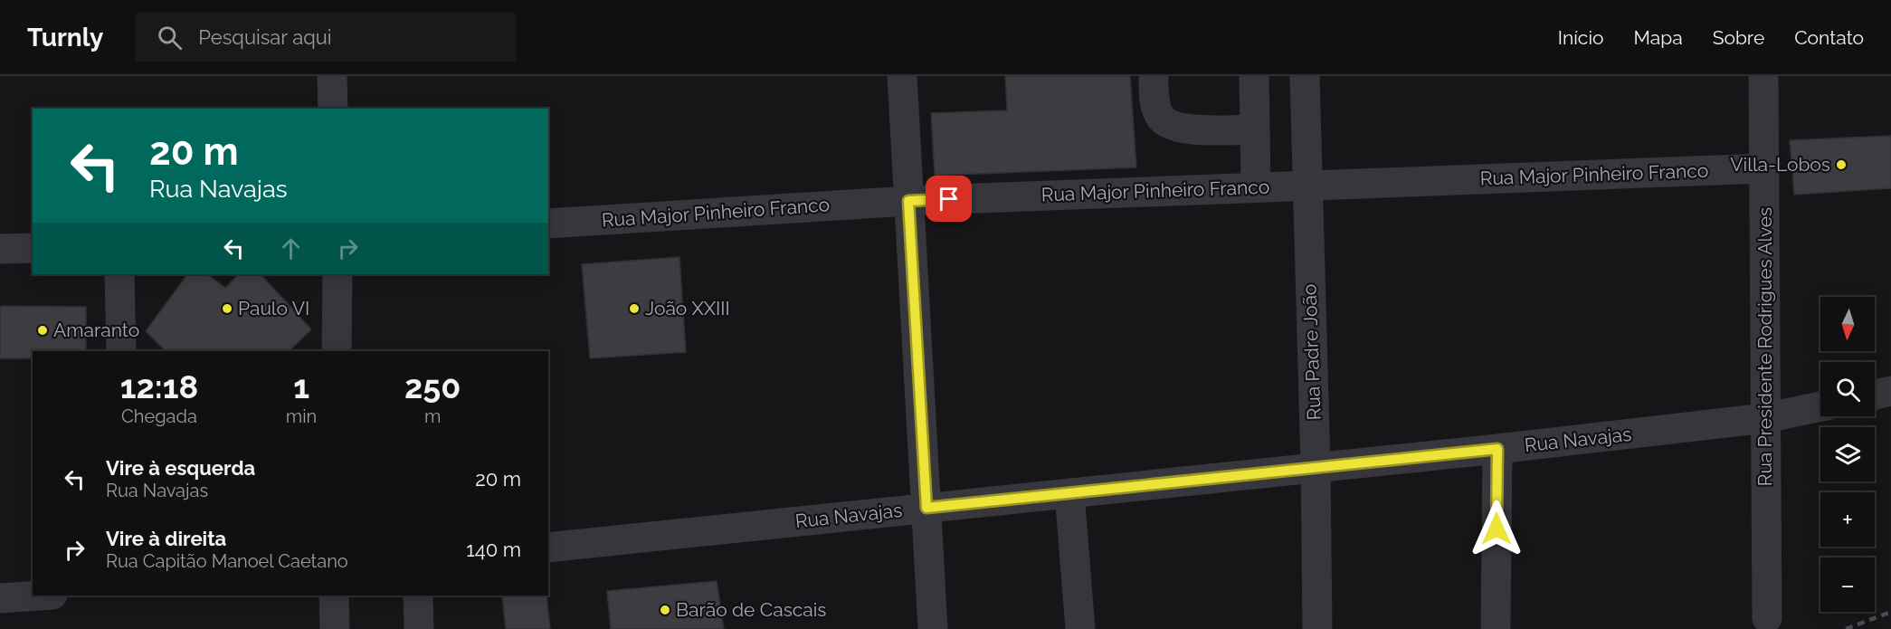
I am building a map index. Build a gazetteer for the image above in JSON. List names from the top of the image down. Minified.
{"streets":{"street":["Rua Major Pinheiro Franco","Rua Presidente Rodrigues Alves","Rua Padre João","Rua Navajas"]},"crossings":[["Rua Major Pinheiro Franco","Rua Presidente Rodrigues Alves"],["Rua Major Pinheiro Franco","Rua Padre João"],["Rua Presidente Rodrigues Alves","Rua Navajas"],["Rua Padre João","Rua Navajas"]],"places":["Villa-Lobos","Paulo VI","João XXIII","Amaranto","Barão de Cascais"],"north":"bottom","page":{"header":"Turnly","search":"Pesquisar aqui","nav":["Início","Mapa","Sobre","Contato"],"turn":["20 m","Rua Navajas"],"map_buttons":["+","−"],"eta":["12:18","Chegada","1","min","250","m"],"list":[{"name":"Vire à esquerda","note":"Rua Navajas","value":"20 m"},{"name":"Vire à direita","note":"Rua Capitão Manoel Caetano","value":"140 m"}]}}
